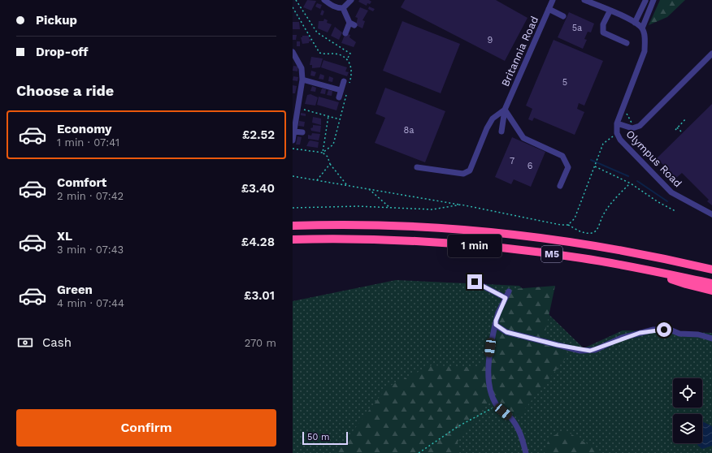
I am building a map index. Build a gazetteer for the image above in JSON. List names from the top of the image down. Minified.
{"streets":{"highway":["M5"],"street":["Britannia Road","Olympus Road"]},"house_numbers":["5a","9","5","8a","7","6"],"scale_bar":"50 m","page":{"banner":["Pickup","Drop-off"],"heading":"Choose a ride","list":[{"name":"Economy","note":"1 min · 07:41","value":"£2.52"},{"name":"Comfort","note":"2 min · 07:42","value":"£3.40"},{"name":"XL","note":"3 min · 07:43","value":"£4.28"},{"name":"Green","note":"4 min · 07:44","value":"£3.01"}],"bubble":"1 min","pay":["Cash","270 m"],"buttons":"Confirm","scale":"50 m"}}
